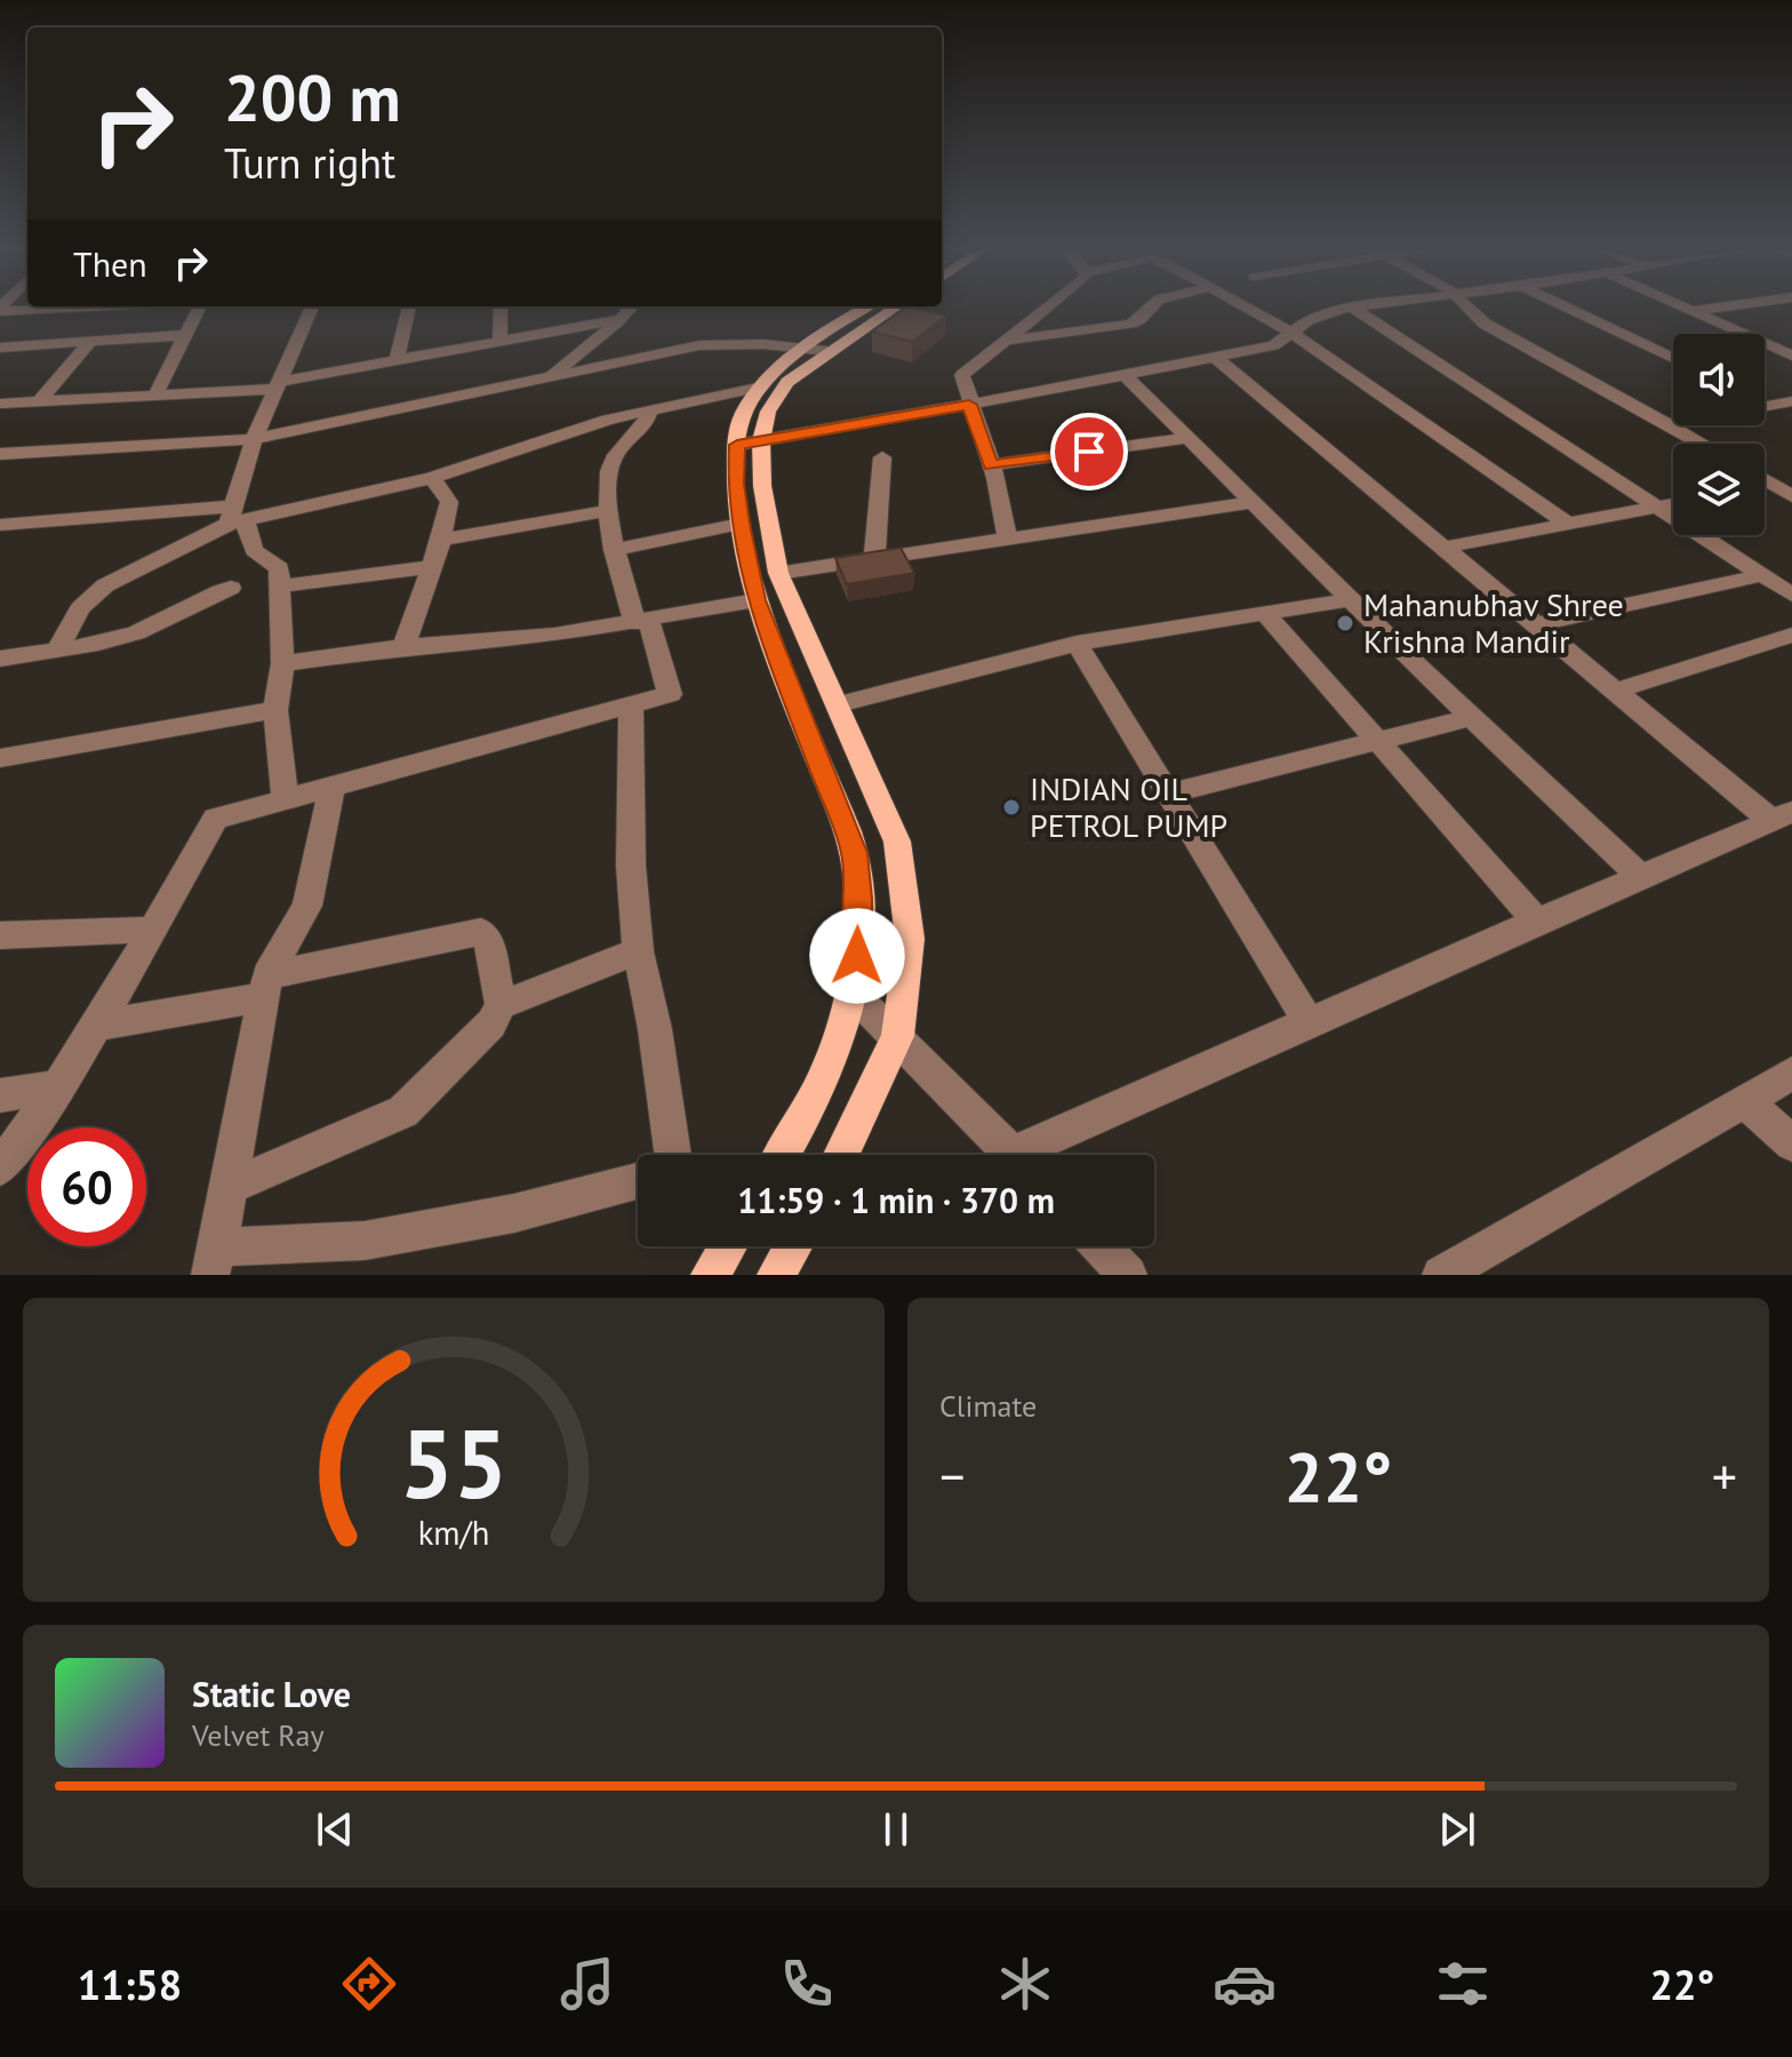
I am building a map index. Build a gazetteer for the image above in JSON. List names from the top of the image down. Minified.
{"places":["Mahanubhav Shree Krishna Mandir","INDIAN OIL PETROL PUMP"],"page":{"turn":["200 m","Turn right"],"then":"Then","limit":"60","trip":"11:59 · 1 min · 370 m","tile":"Climate","heat":["−","22°","+"],"song":["Static Love","Velvet Ray"],"tabs":["11:58","22°"],"gauge":["55","km/h"]}}
